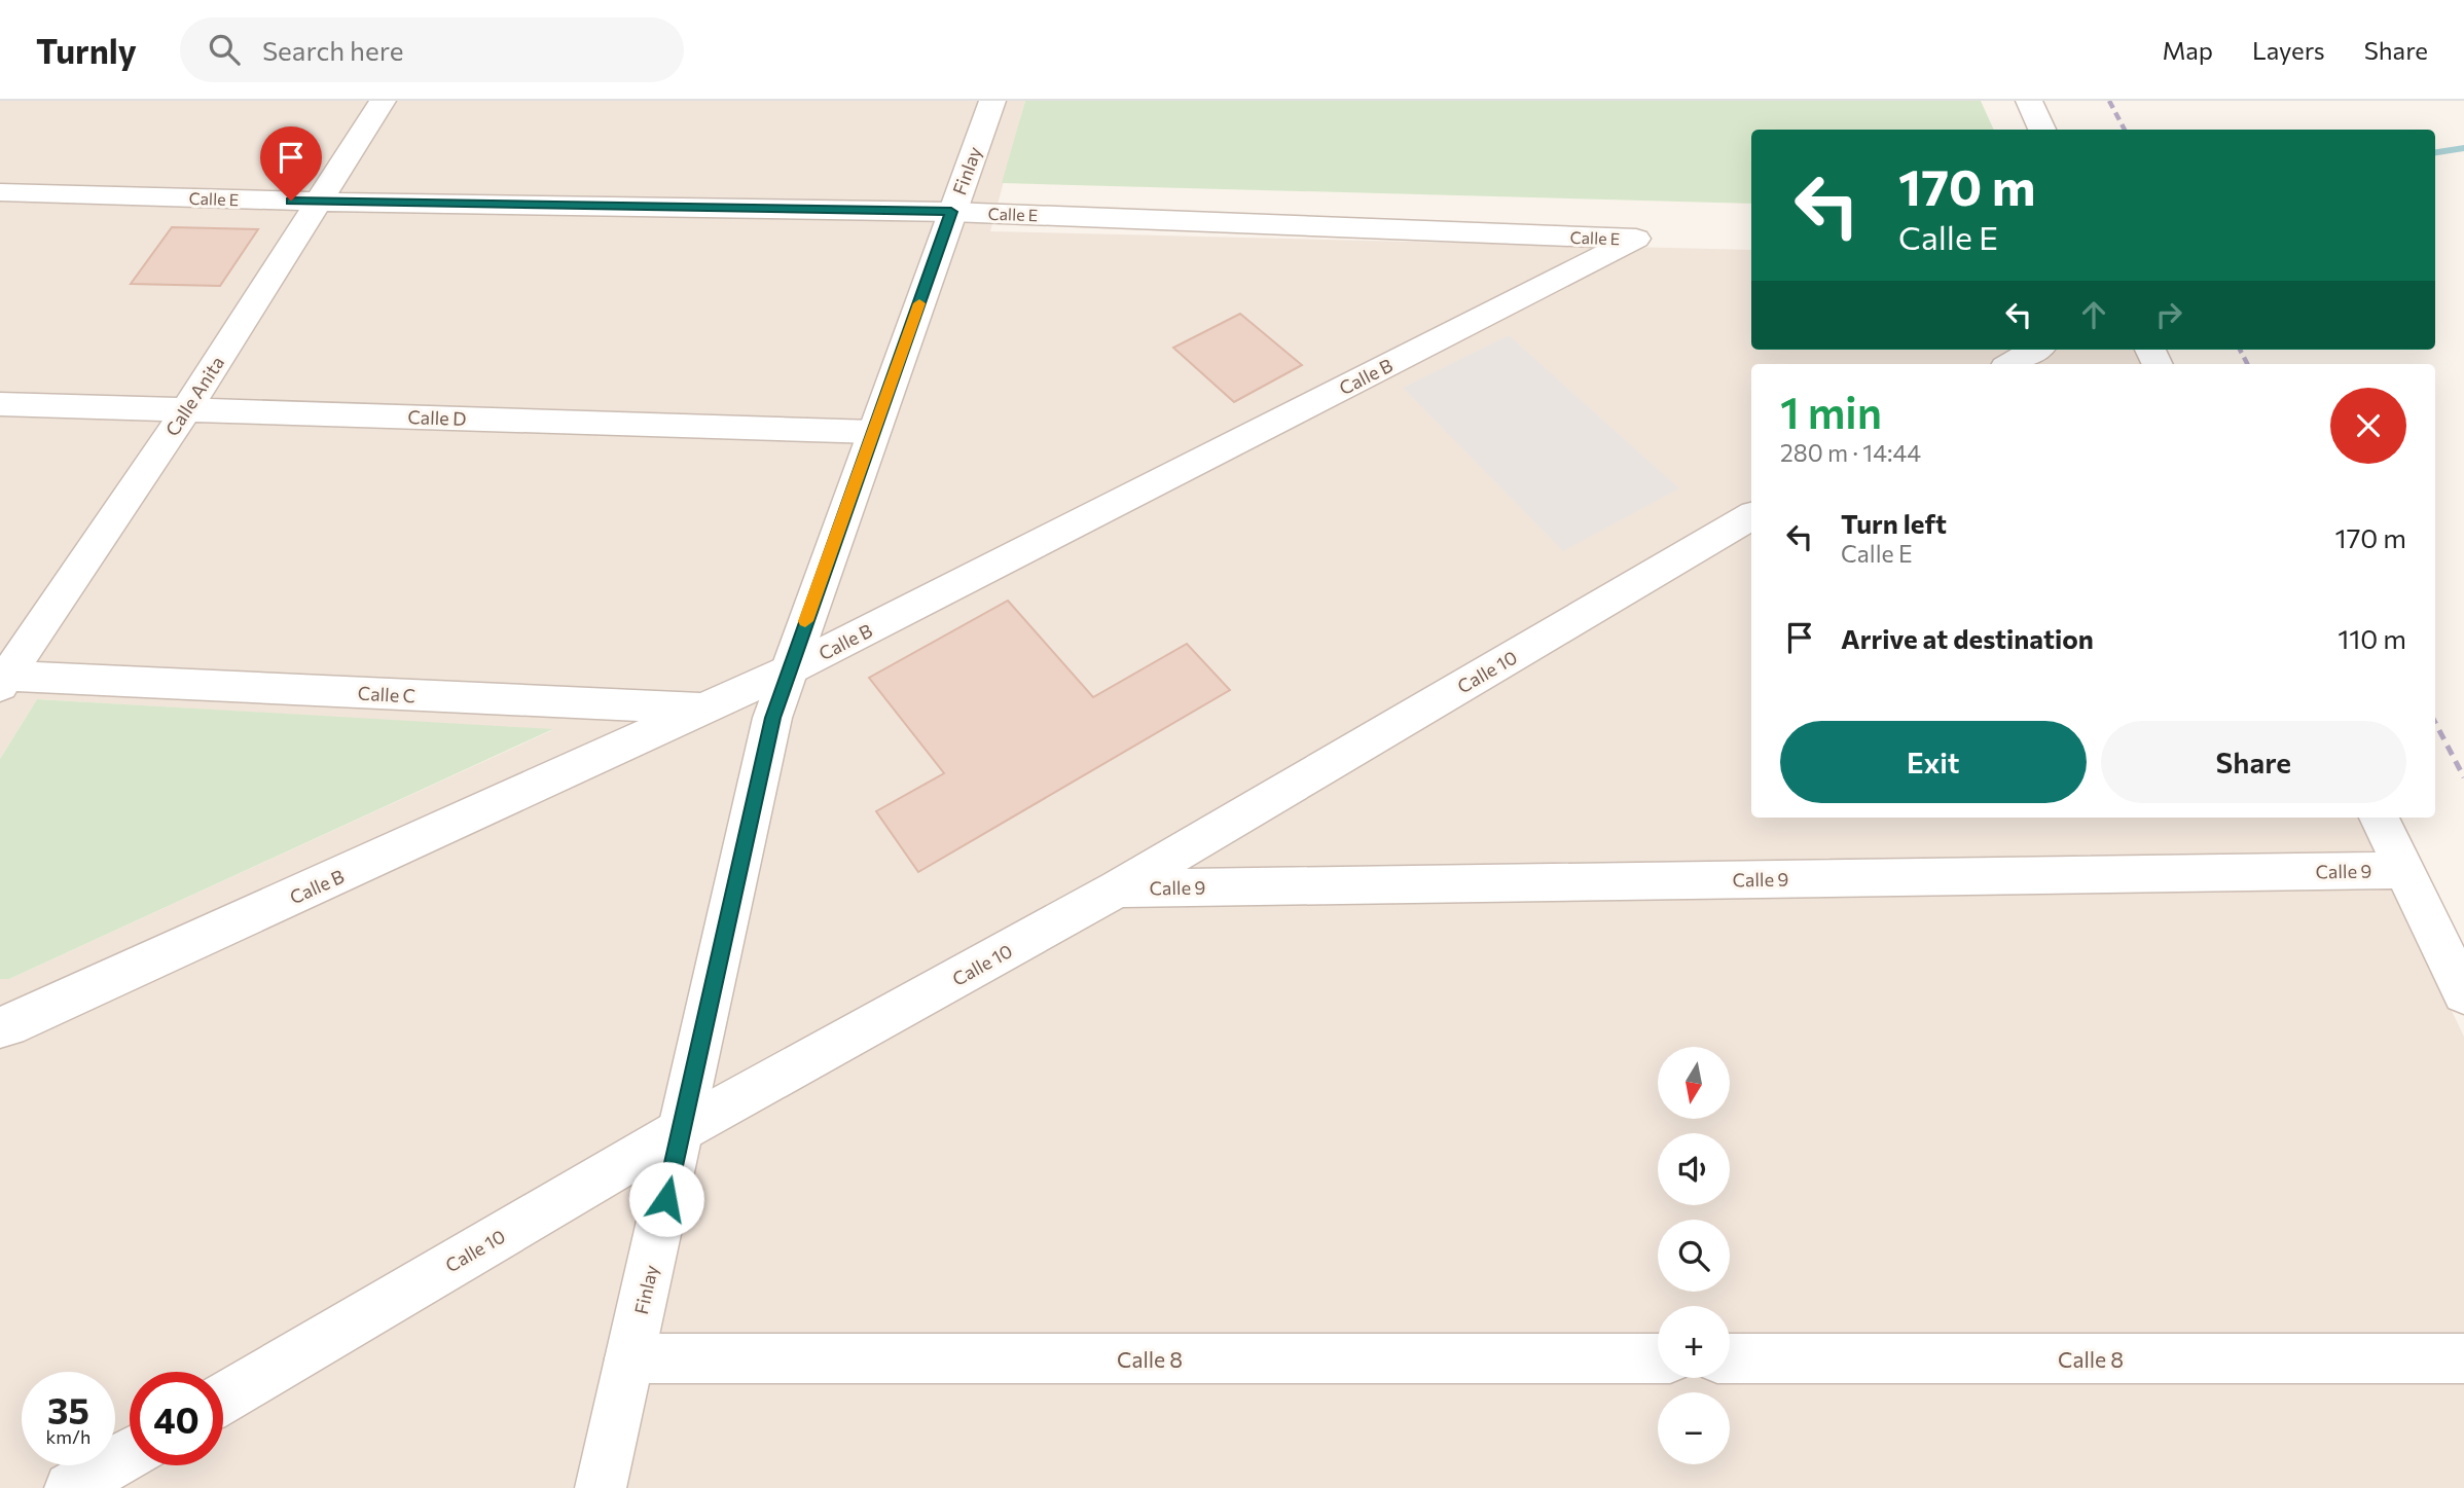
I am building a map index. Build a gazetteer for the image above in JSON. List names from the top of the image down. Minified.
{"streets":{"street":["Finlay","Calle E","Calle B","Calle Anita","Calle D","Calle 10","Calle C","Calle 9","Calle 8"]},"crossings":[["Finlay","Calle E"],["Finlay","Calle B"],["Finlay","Calle D"],["Finlay","Calle 10"],["Finlay","Calle C"],["Finlay","Calle 8"],["Calle E","Calle B"],["Calle E","Calle Anita"],["Calle B","Calle C"],["Calle Anita","Calle D"],["Calle Anita","Calle C"],["Calle 10","Calle 9"]],"north":"bottom","page":{"header":"Turnly","search":"Search here","nav":["Map","Layers","Share"],"turn":["170 m","Calle E"],"heading":["1 min","280 m · 14:44"],"list":[{"name":"Turn left","note":"Calle E","value":"170 m"},{"name":"Arrive at destination","value":"110 m"}],"buttons":["Exit","Share"],"map_buttons":["+","−"],"speed":"35 km/h","limit":"40"}}
